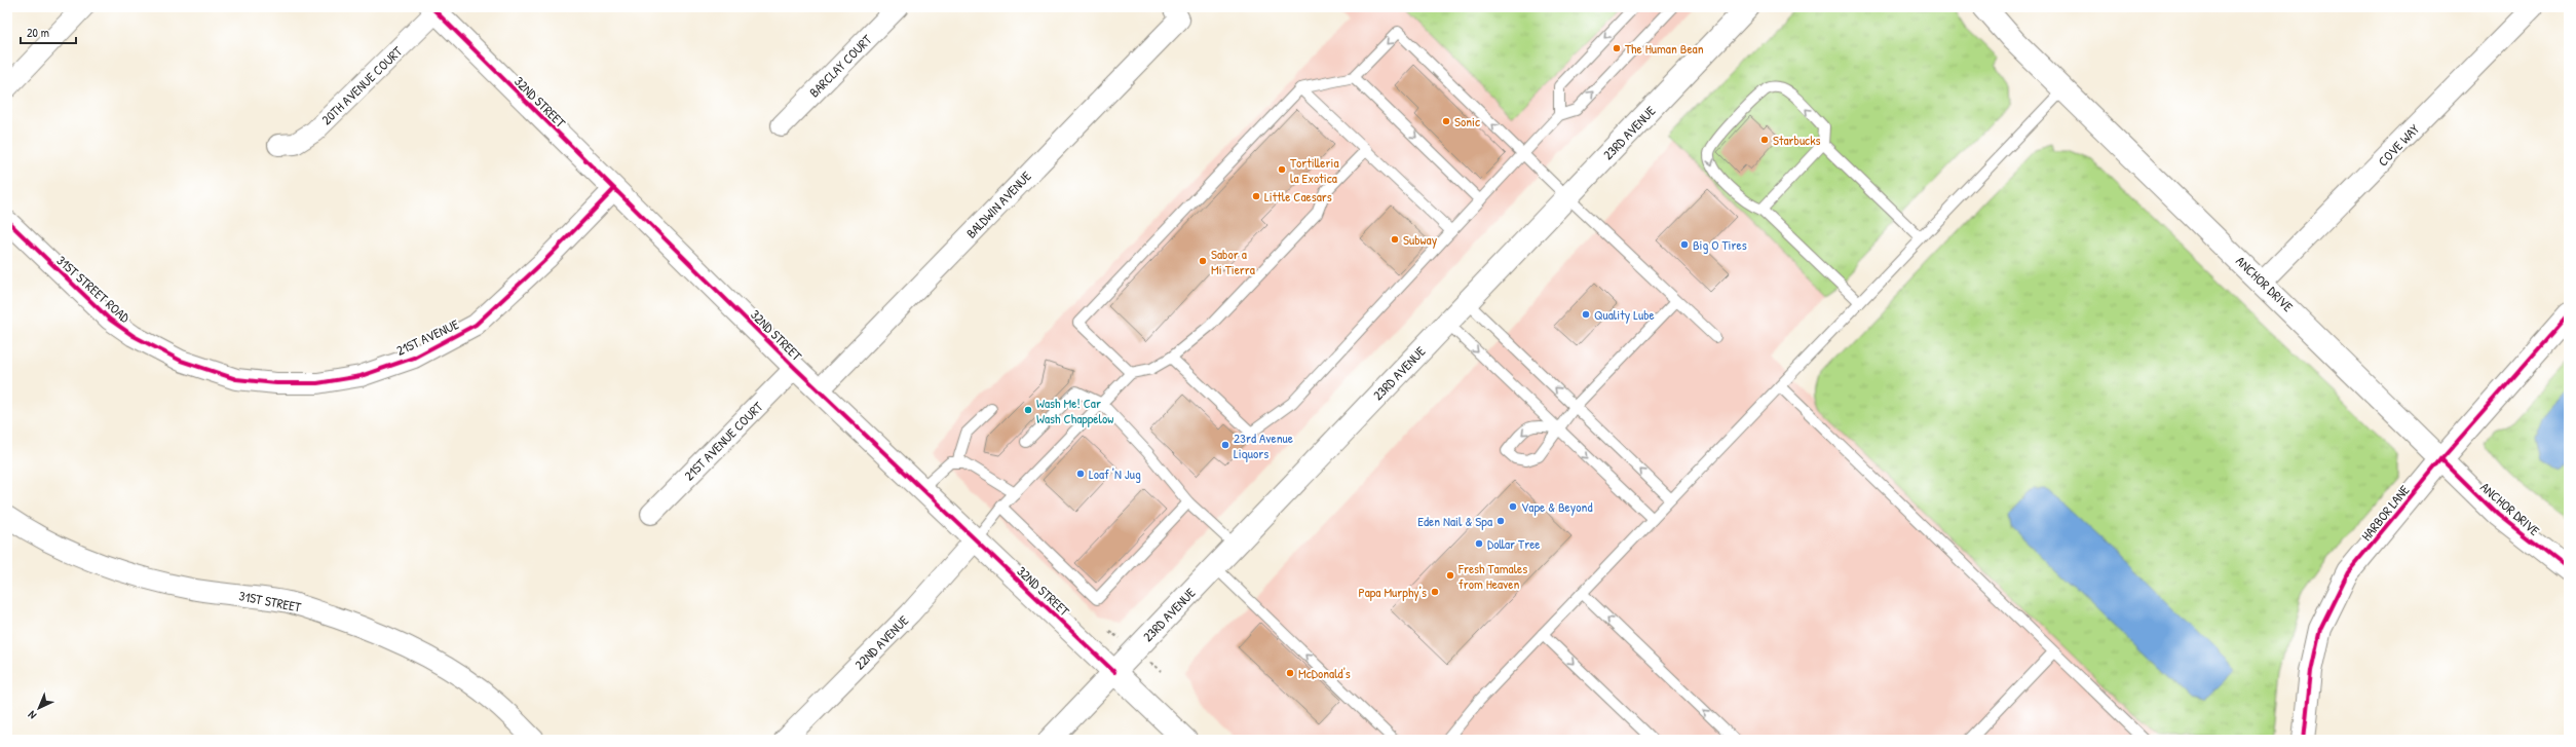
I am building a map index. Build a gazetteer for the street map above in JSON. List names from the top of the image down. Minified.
{"streets":{"street":["BARCLAY COURT","20TH AVENUE COURT","32ND STREET","23RD AVENUE","COVE WAY","BALDWIN AVENUE","ANCHOR DRIVE","31ST STREET ROAD","21ST AVENUE","21ST AVENUE COURT","HARBOR LANE","31ST STREET","22ND AVENUE"]},"crossings":[["20TH AVENUE COURT","32ND STREET"],["32ND STREET","23RD AVENUE"],["32ND STREET","BALDWIN AVENUE"],["32ND STREET","21ST AVENUE"],["32ND STREET","21ST AVENUE COURT"],["32ND STREET","22ND AVENUE"],["COVE WAY","ANCHOR DRIVE"],["ANCHOR DRIVE","HARBOR LANE"],["31ST STREET ROAD","21ST AVENUE"]],"places":["The Human Bean","Sonic","Starbucks","Tortilleria la Exotica","Little Caesars","Subway","Big O Tires","Sabor a Mi Tierra","Quality Lube","Wash Me! Car Wash Chappelow","23rd Avenue Liquors","Loaf 'N Jug","Vape & Beyond","Eden Nail & Spa","Dollar Tree","Fresh Tamales from Heaven","Papa Murphy's","McDonald's"],"scale_bar":"20 m","north":"bottom left"}
